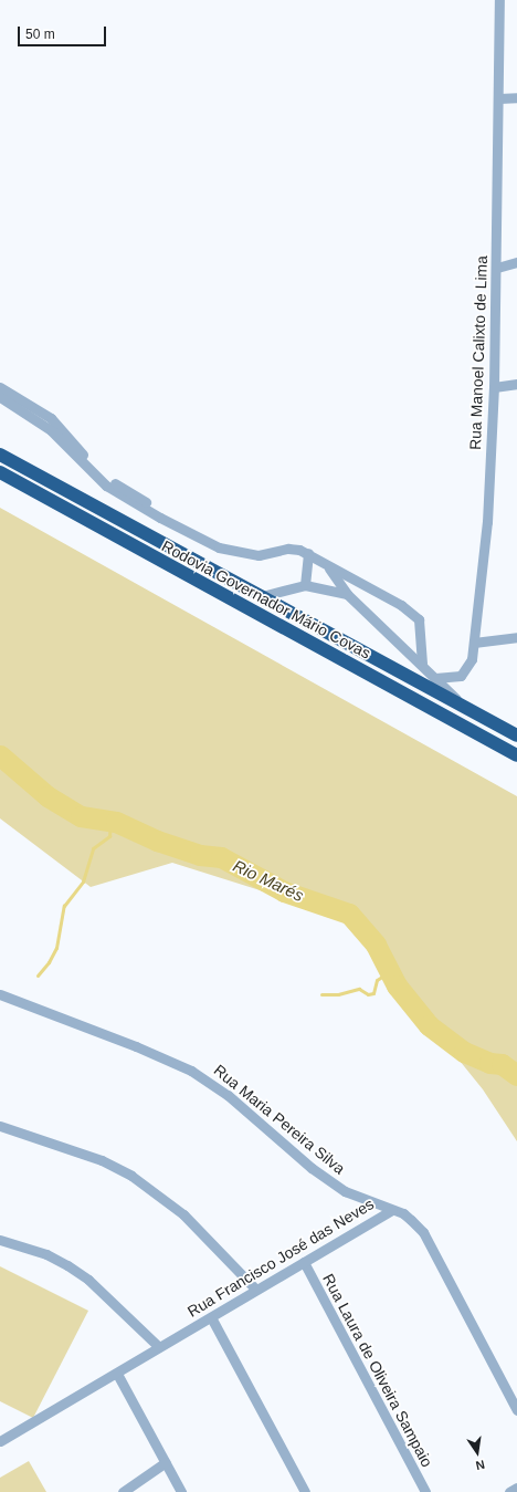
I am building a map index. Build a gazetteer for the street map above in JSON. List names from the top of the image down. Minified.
{"streets":{"highway":["Rodovia Governador Mário Covas"],"street":["Rua Manoel Calixto de Lima","Rua Maria Pereira Silva","Rua Francisco José das Neves","Rua Laura de Oliveira Sampaio"]},"crossings":[["Rua Maria Pereira Silva","Rua Francisco José das Neves"],["Rua Francisco José das Neves","Rua Laura de Oliveira Sampaio"]],"water":["Rio Marés"],"scale_bar":"50 m","north":"bottom"}
